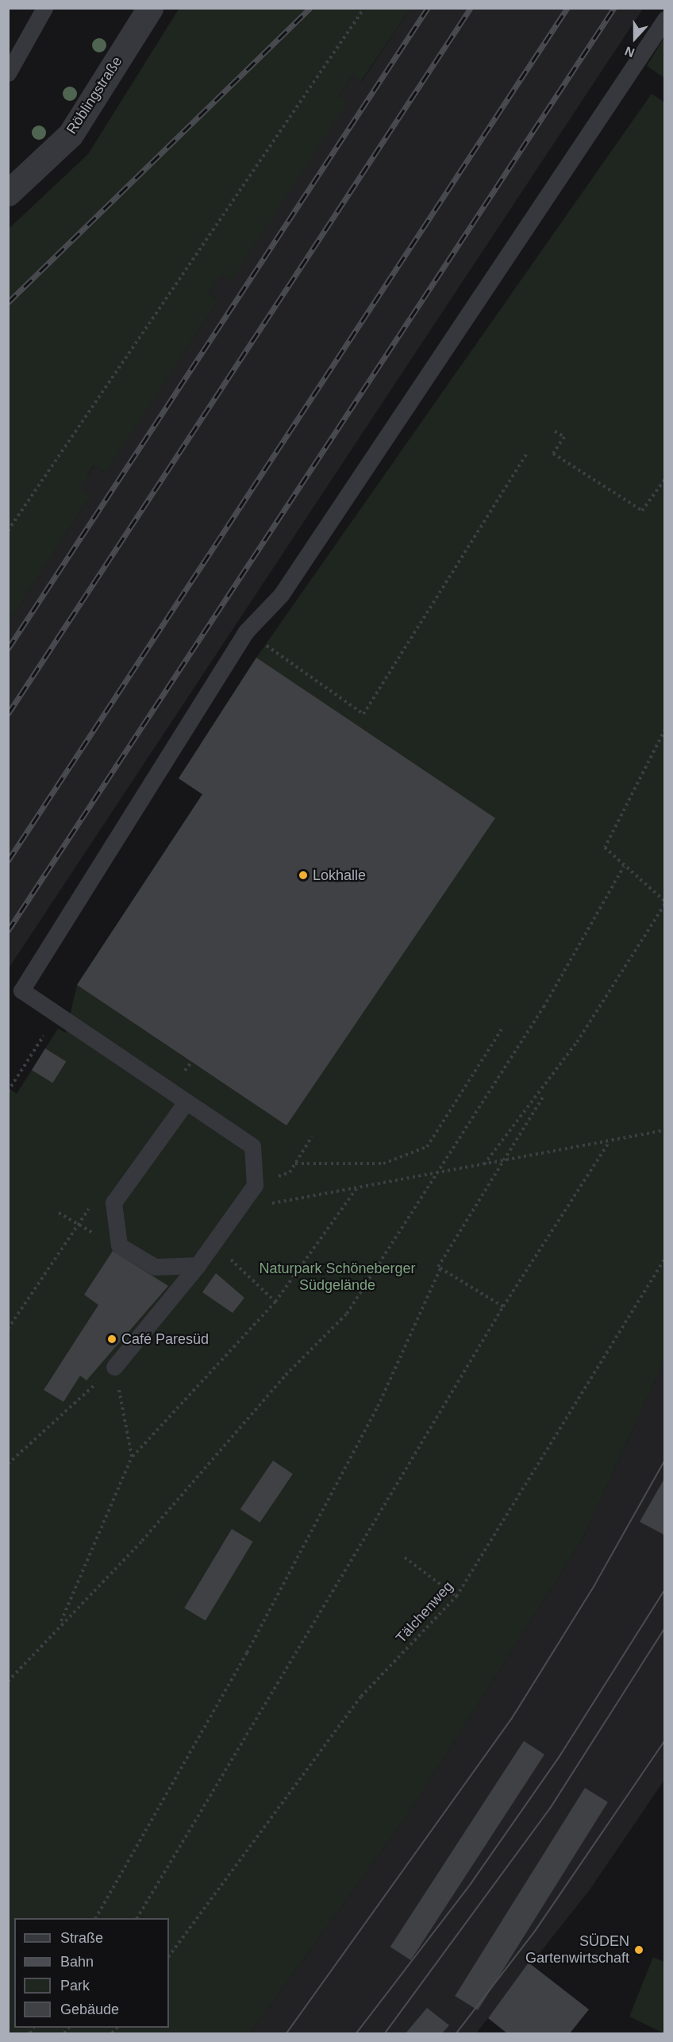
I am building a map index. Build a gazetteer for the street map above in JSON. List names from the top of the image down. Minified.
{"streets":{"street":["Röblingstraße"],"path":["Tälchenweg"]},"parks":["Naturpark Schöneberger Südgelände"],"places":["Lokhalle","Café Paresüd","SÜDEN Gartenwirtschaft"],"legend":["Straße","Bahn","Park","Gebäude"],"north":"bottom"}
